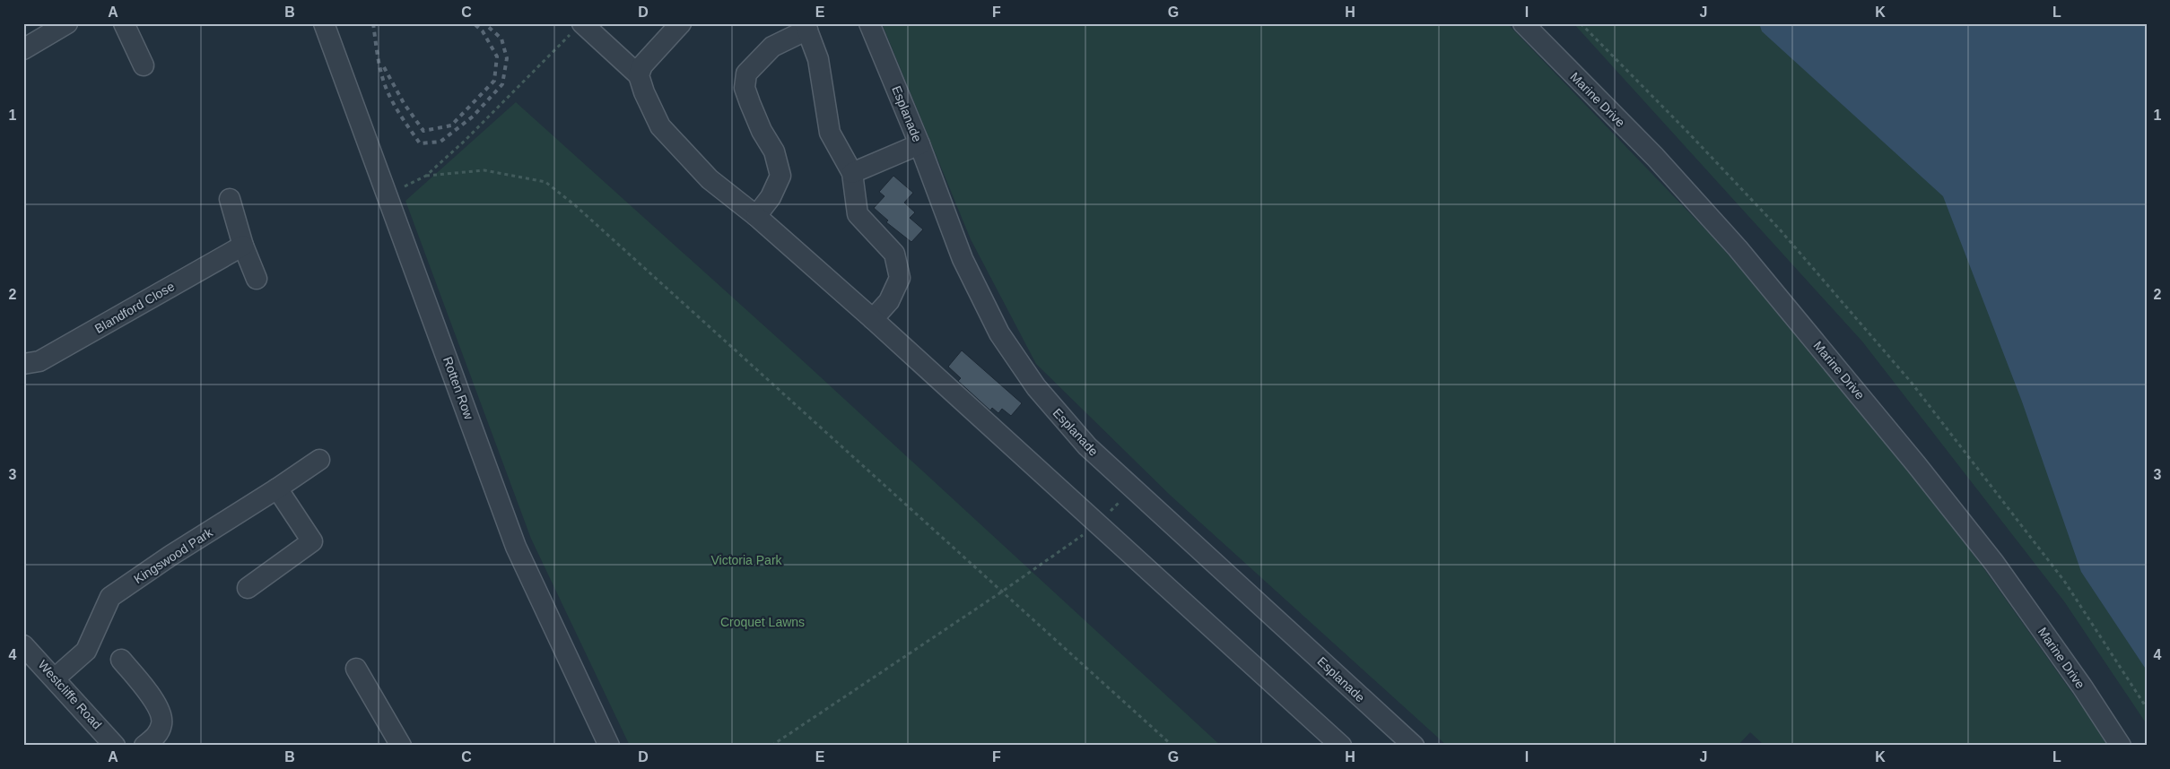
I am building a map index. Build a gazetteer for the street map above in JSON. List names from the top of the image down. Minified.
{"streets":{"street":["Marine Drive","Esplanade","Blandford Close","Rotten Row","Kingswood Park","Westcliffe Road"]},"crossings":[["Kingswood Park","Westcliffe Road"]],"parks":["Victoria Park","Croquet Lawns"],"grid":{"columns":["A","B","C","D","E","F","G","H","I","J","K","L"],"rows":["1","2","3","4"]}}
